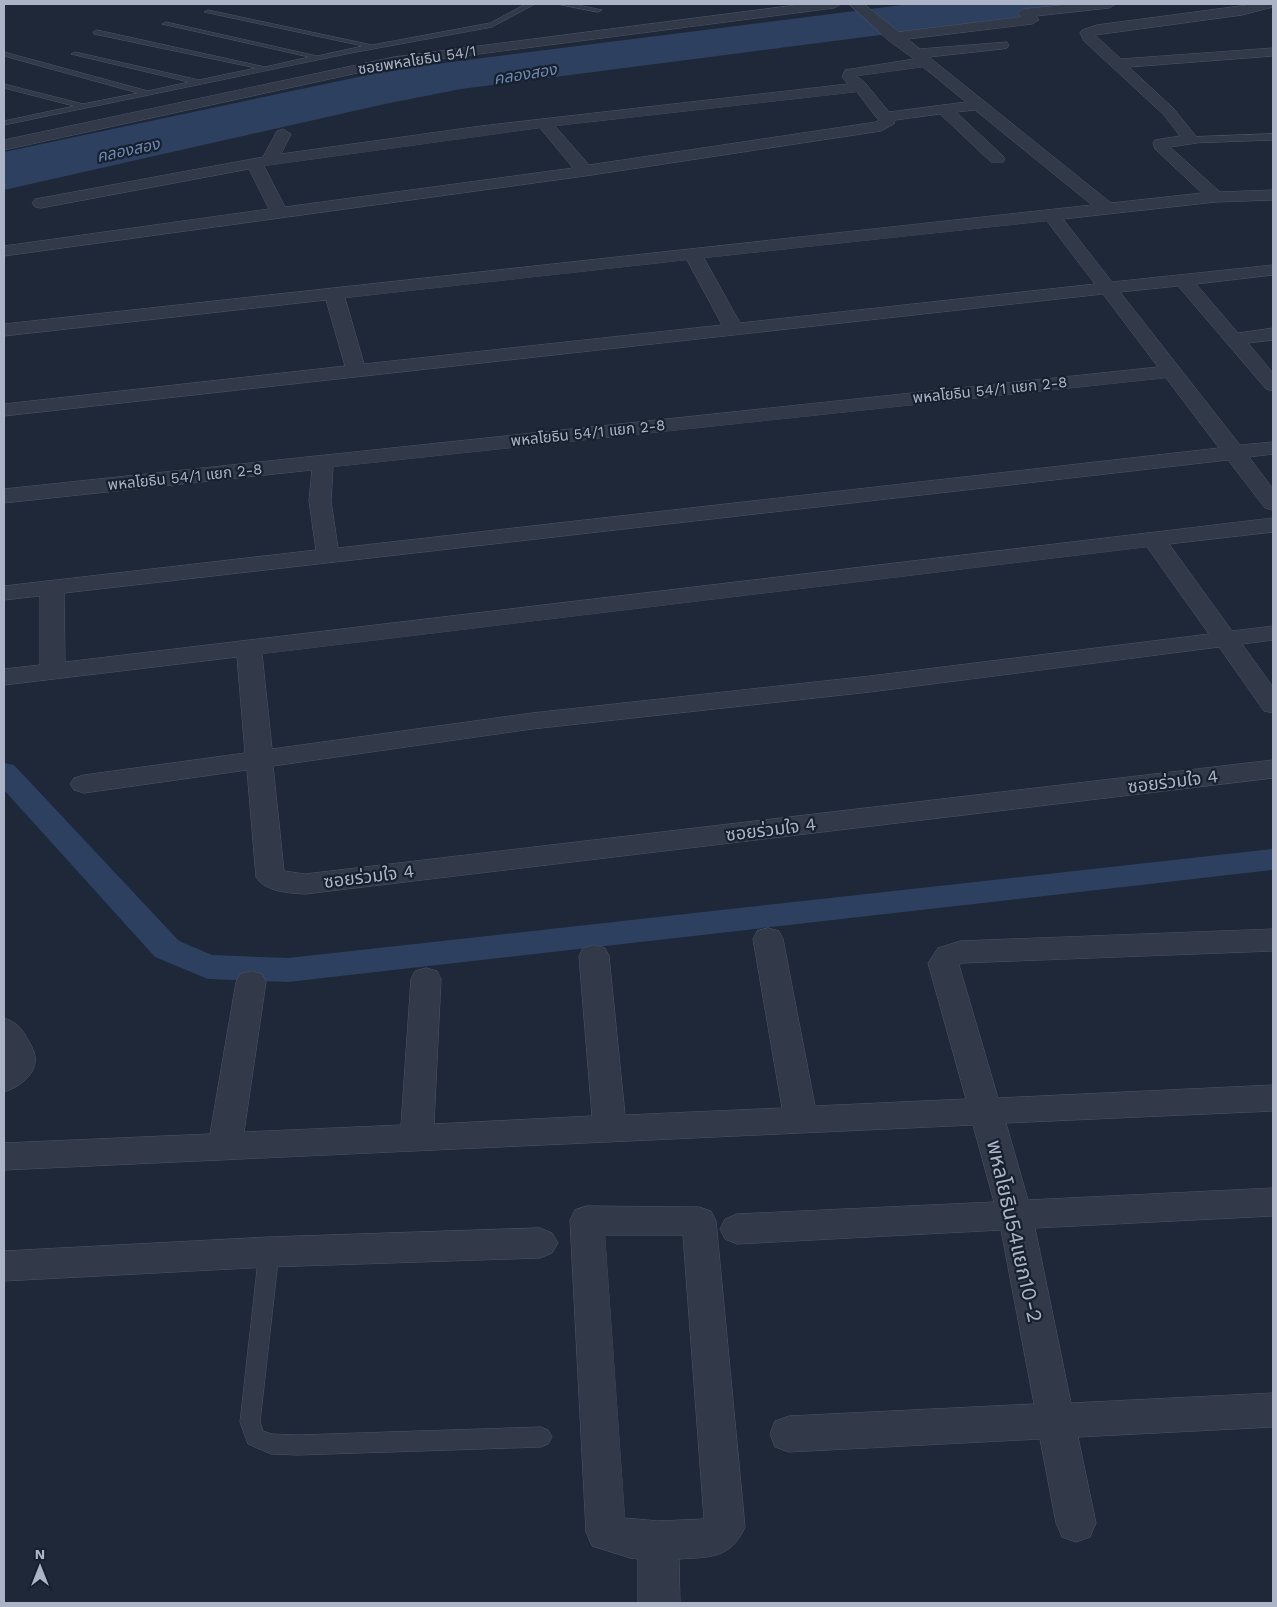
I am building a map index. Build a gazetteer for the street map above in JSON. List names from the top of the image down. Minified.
{"streets":{"street":["ซอยพหลโยธิน 54/1","พหลโยธิน 54/1 แยก 2-8","ซอยร่วมใจ 4","พหลโยธิน54แยก10-2"]},"water":["คลองสอง"],"north":"top"}
